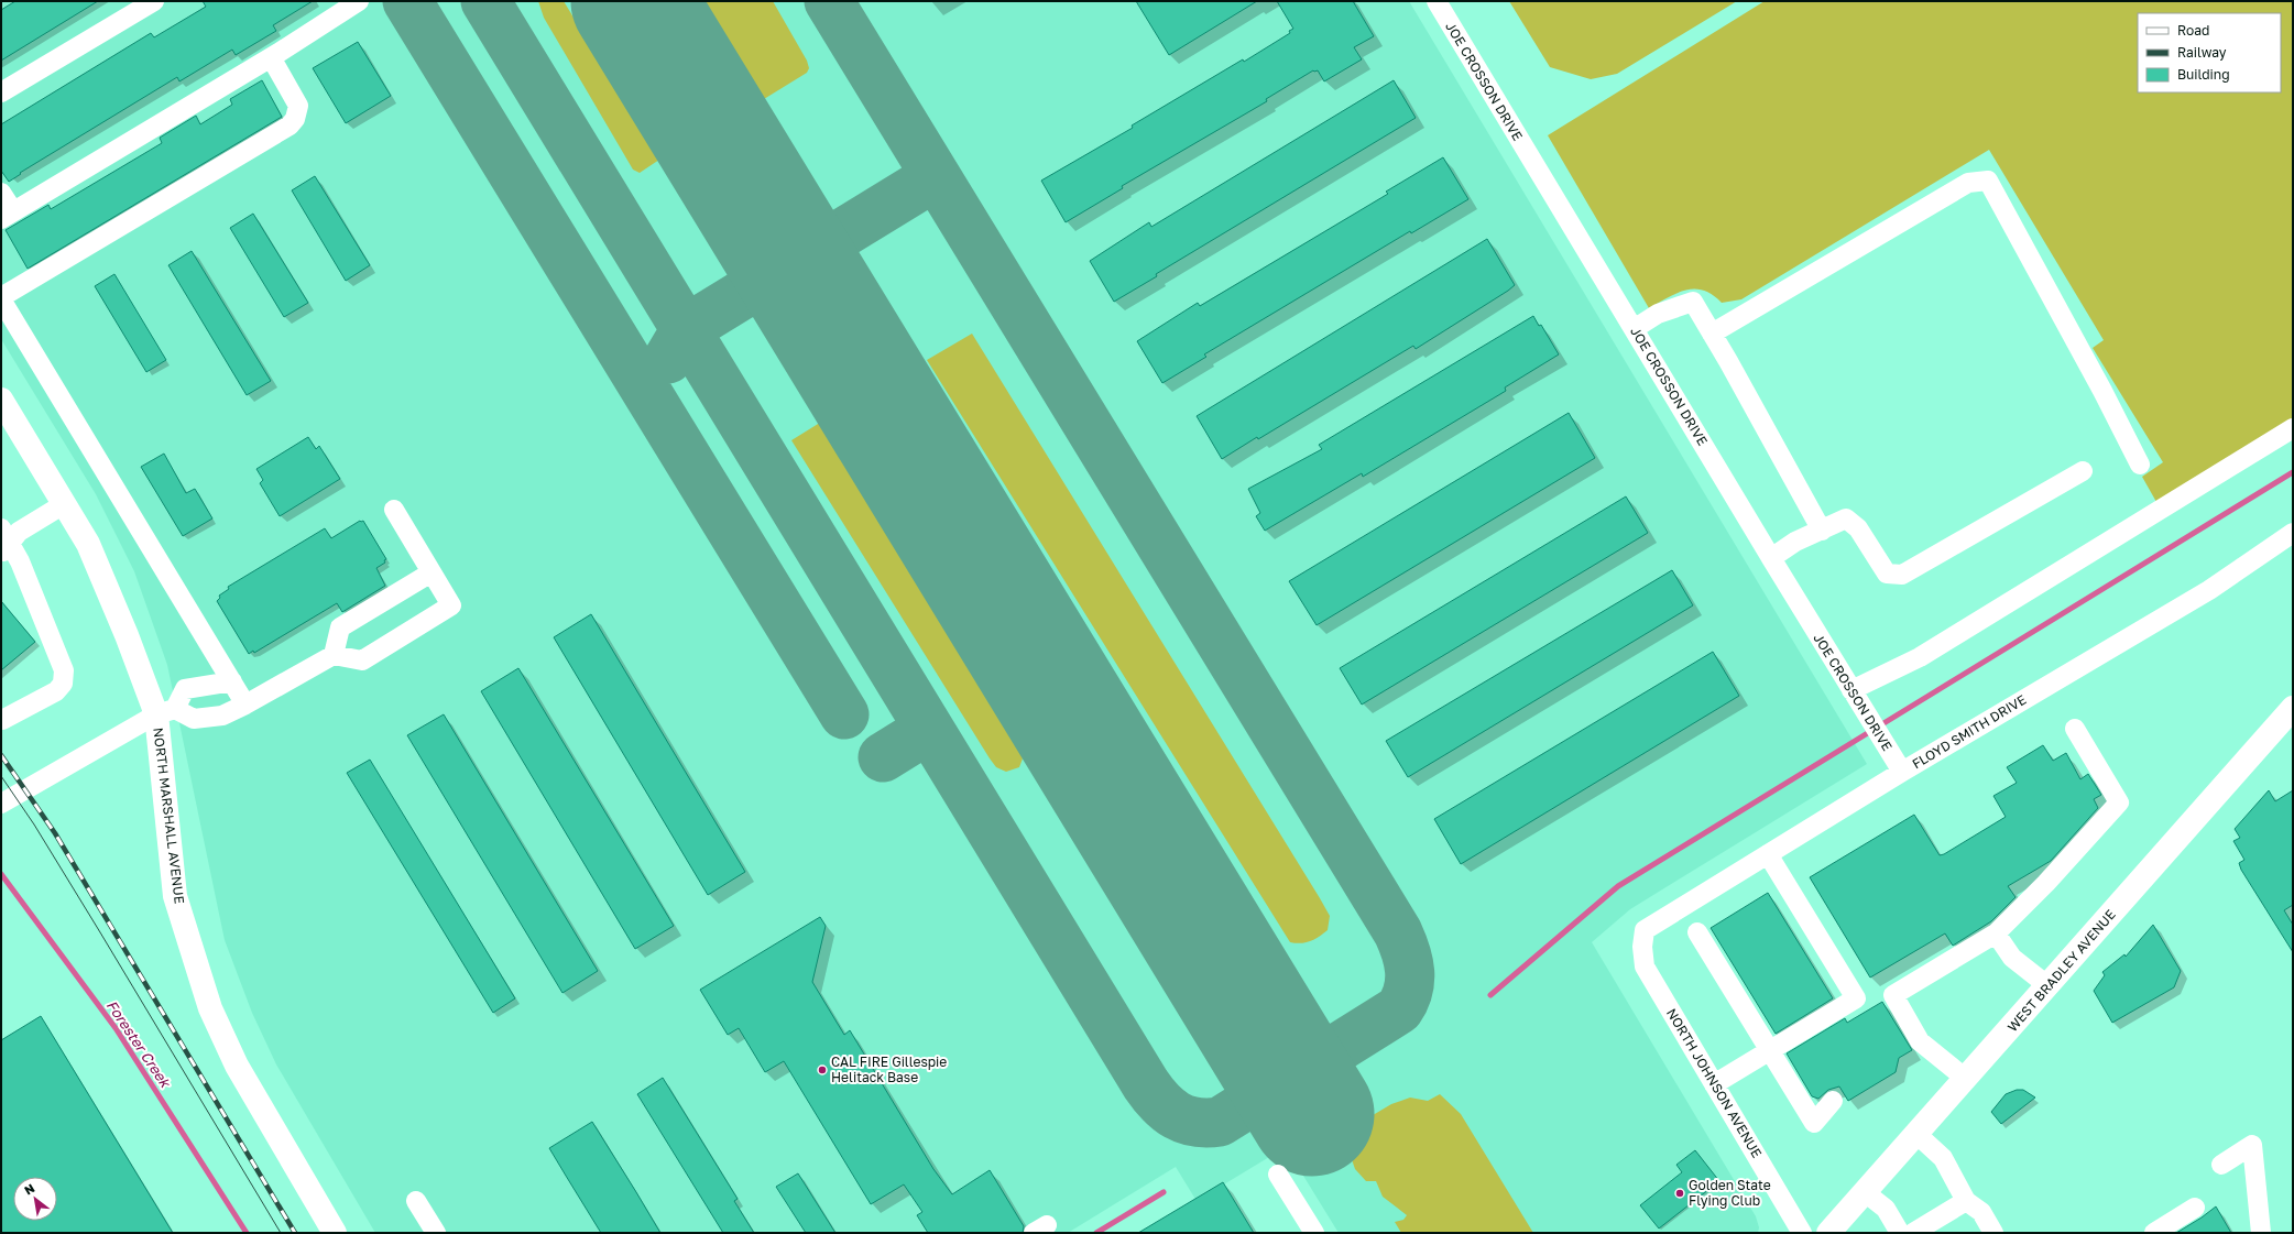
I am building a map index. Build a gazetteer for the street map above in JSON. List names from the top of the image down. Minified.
{"streets":{"main road":["NORTH MARSHALL AVENUE","WEST BRADLEY AVENUE"],"street":["JOE CROSSON DRIVE","FLOYD SMITH DRIVE","NORTH JOHNSON AVENUE"]},"crossings":[["JOE CROSSON DRIVE","FLOYD SMITH DRIVE"],["FLOYD SMITH DRIVE","NORTH JOHNSON AVENUE"]],"water":["Forester Creek"],"places":["CAL FIRE Gillespie Helitack Base","Golden State Flying Club"],"legend":["Road","Railway","Building"],"north":"top left"}
